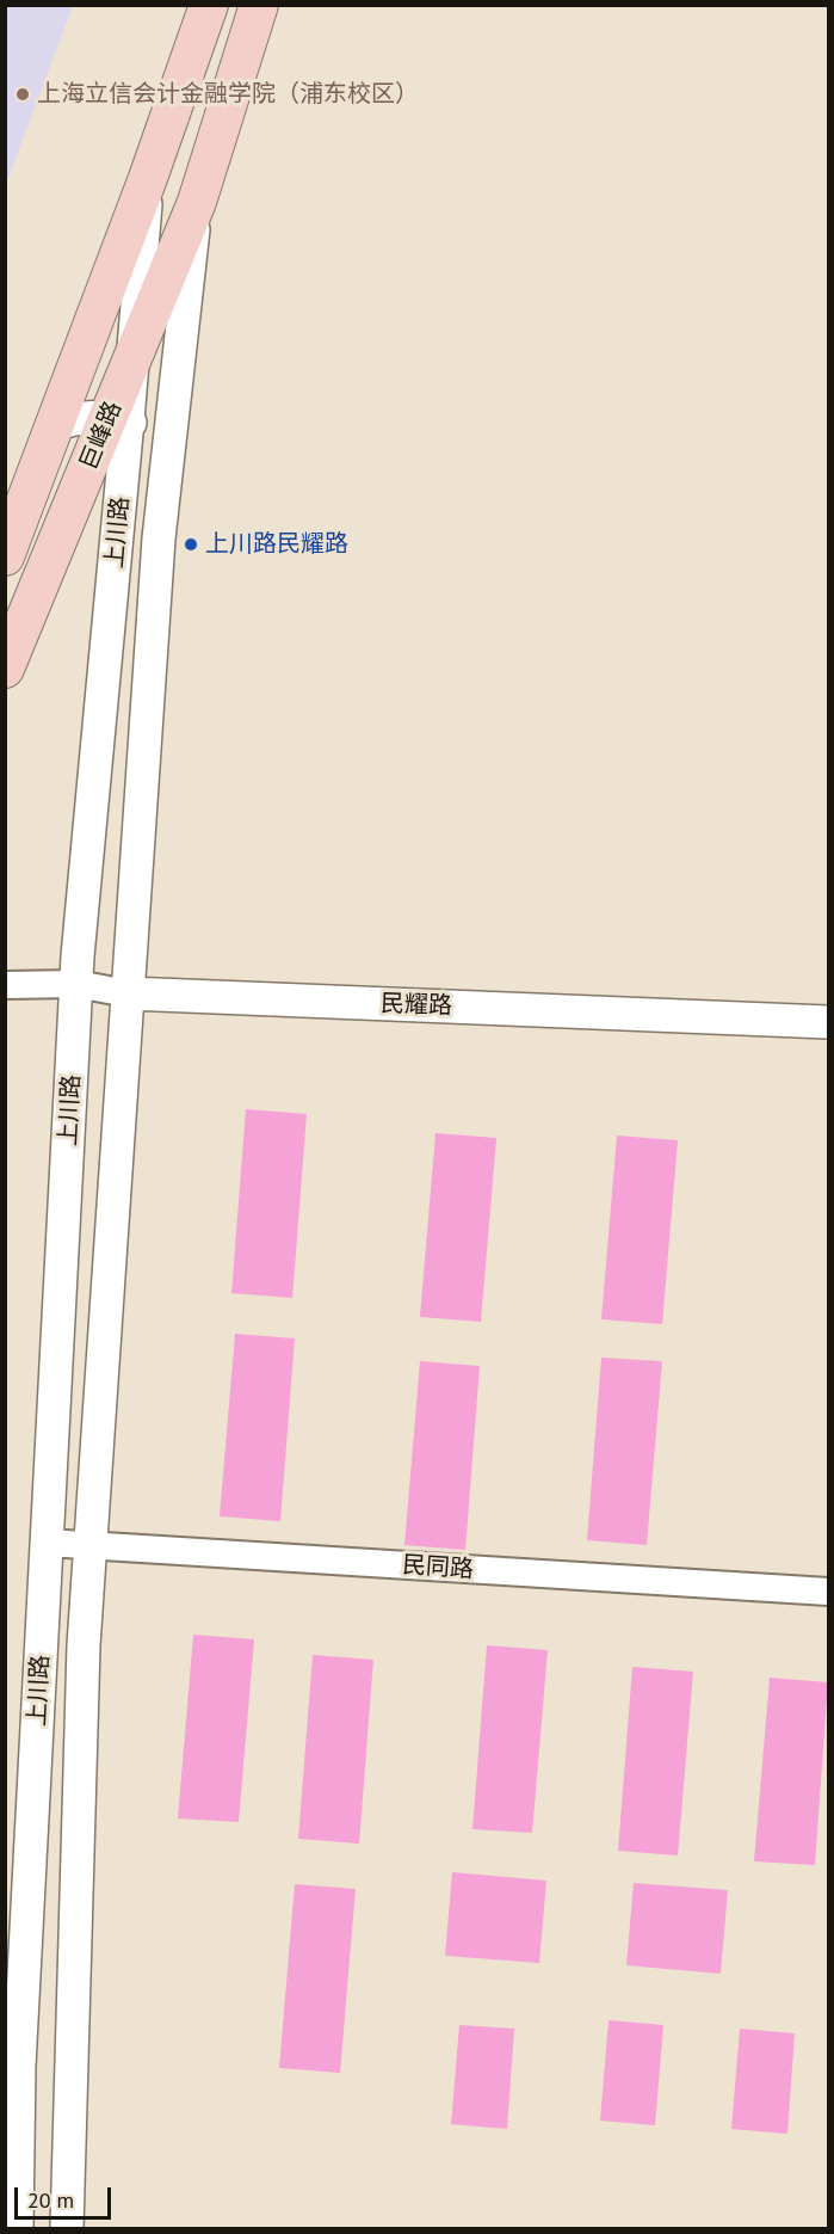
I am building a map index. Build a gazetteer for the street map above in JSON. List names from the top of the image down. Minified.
{"streets":{"main road":["巨峰路","上川路"],"street":["民耀路","民同路"]},"crossings":[["巨峰路","上川路"],["上川路","民耀路"],["上川路","民同路"]],"places":["上海立信会计金融学院（浦东校区）","上川路民耀路"],"scale_bar":"20 m"}
